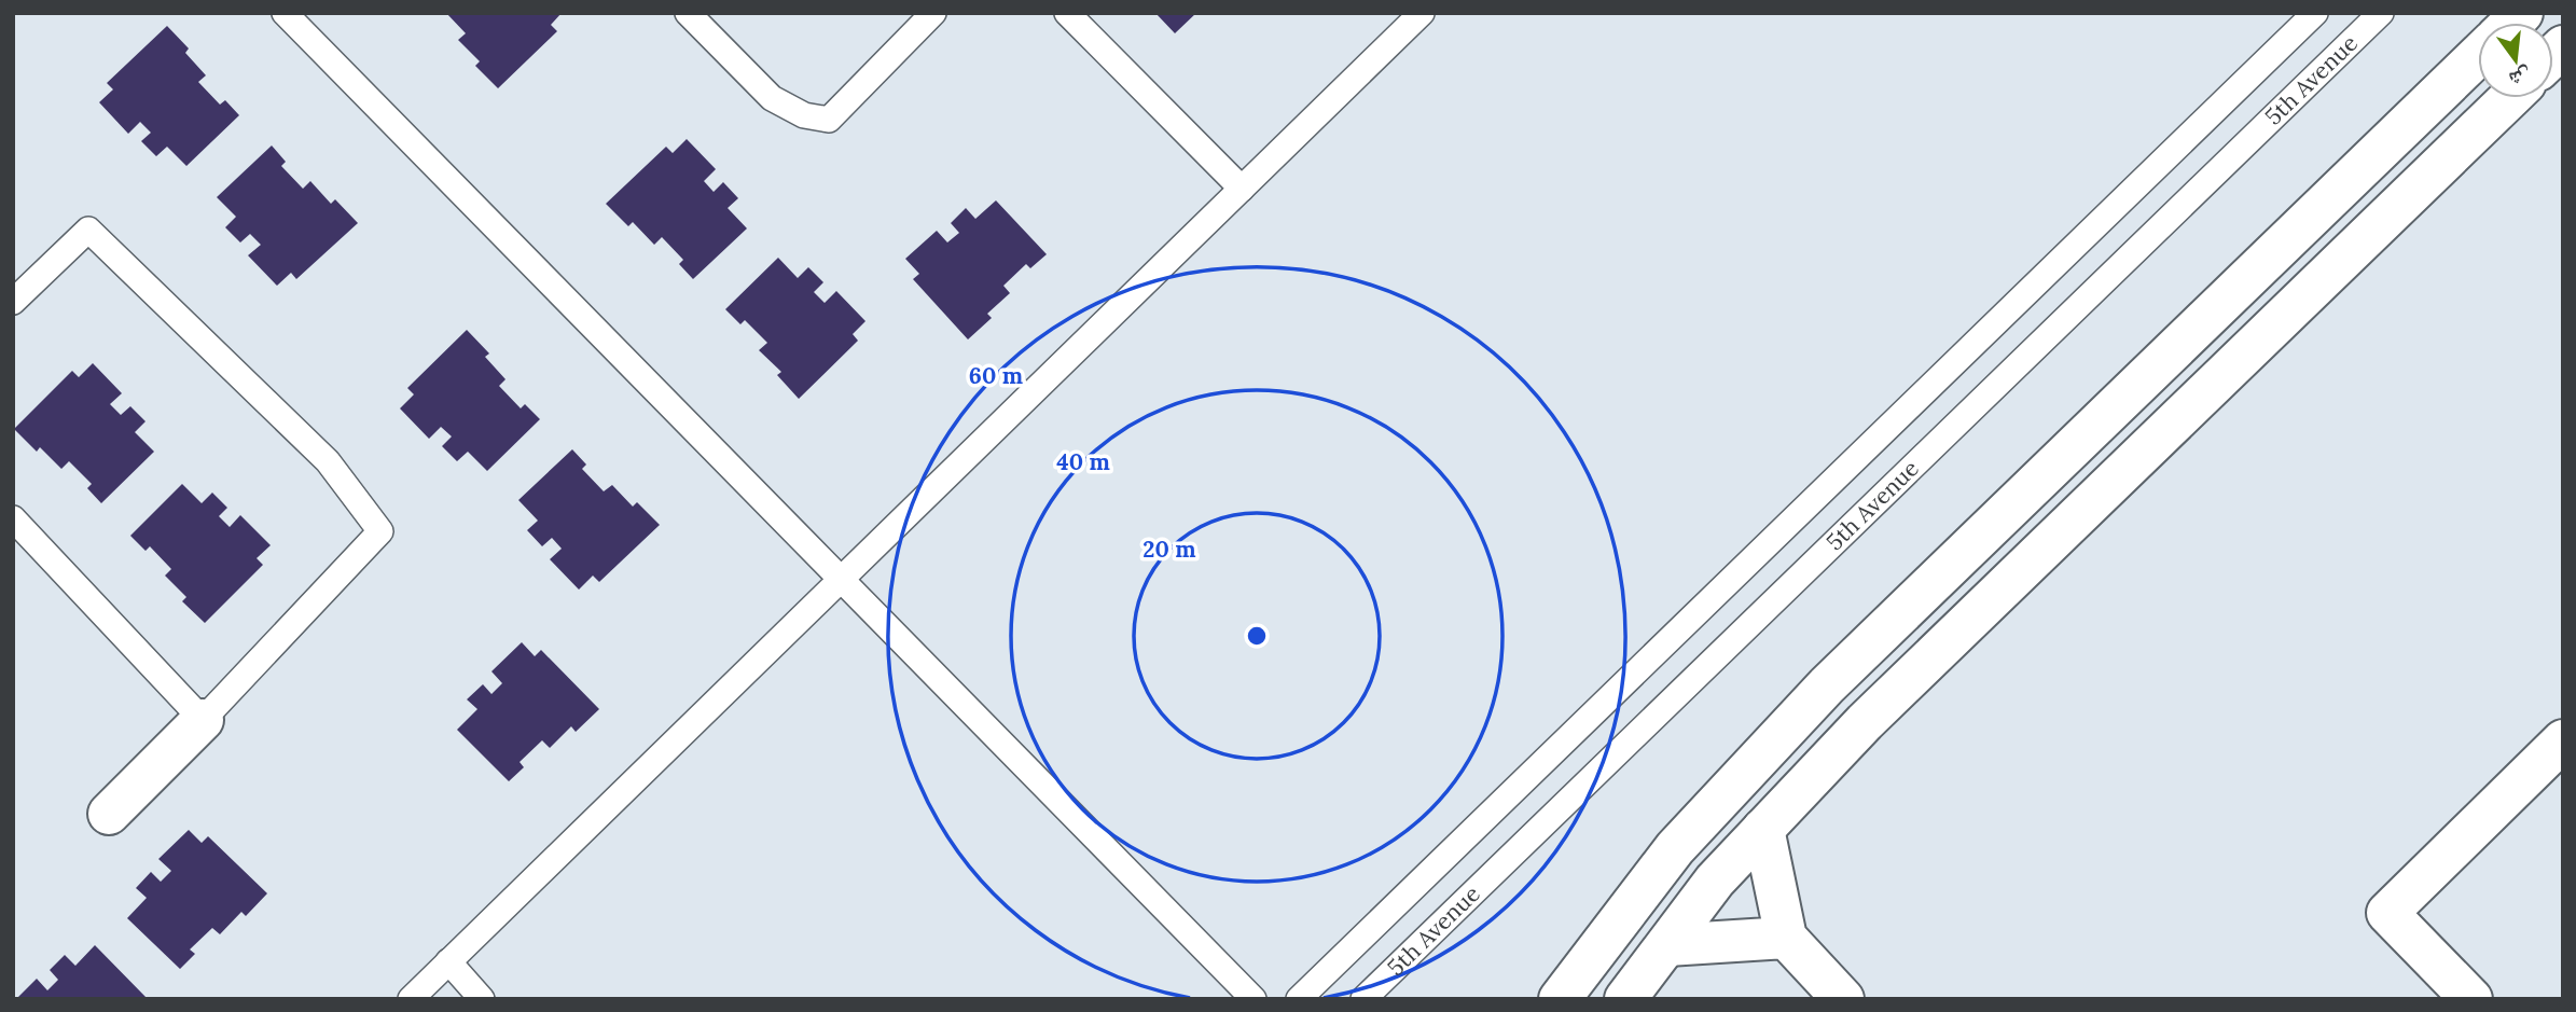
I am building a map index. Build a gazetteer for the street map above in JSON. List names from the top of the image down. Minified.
{"streets":{"lane":["5th Avenue"]},"north":"bottom","rings":["60 m","40 m","20 m"]}
